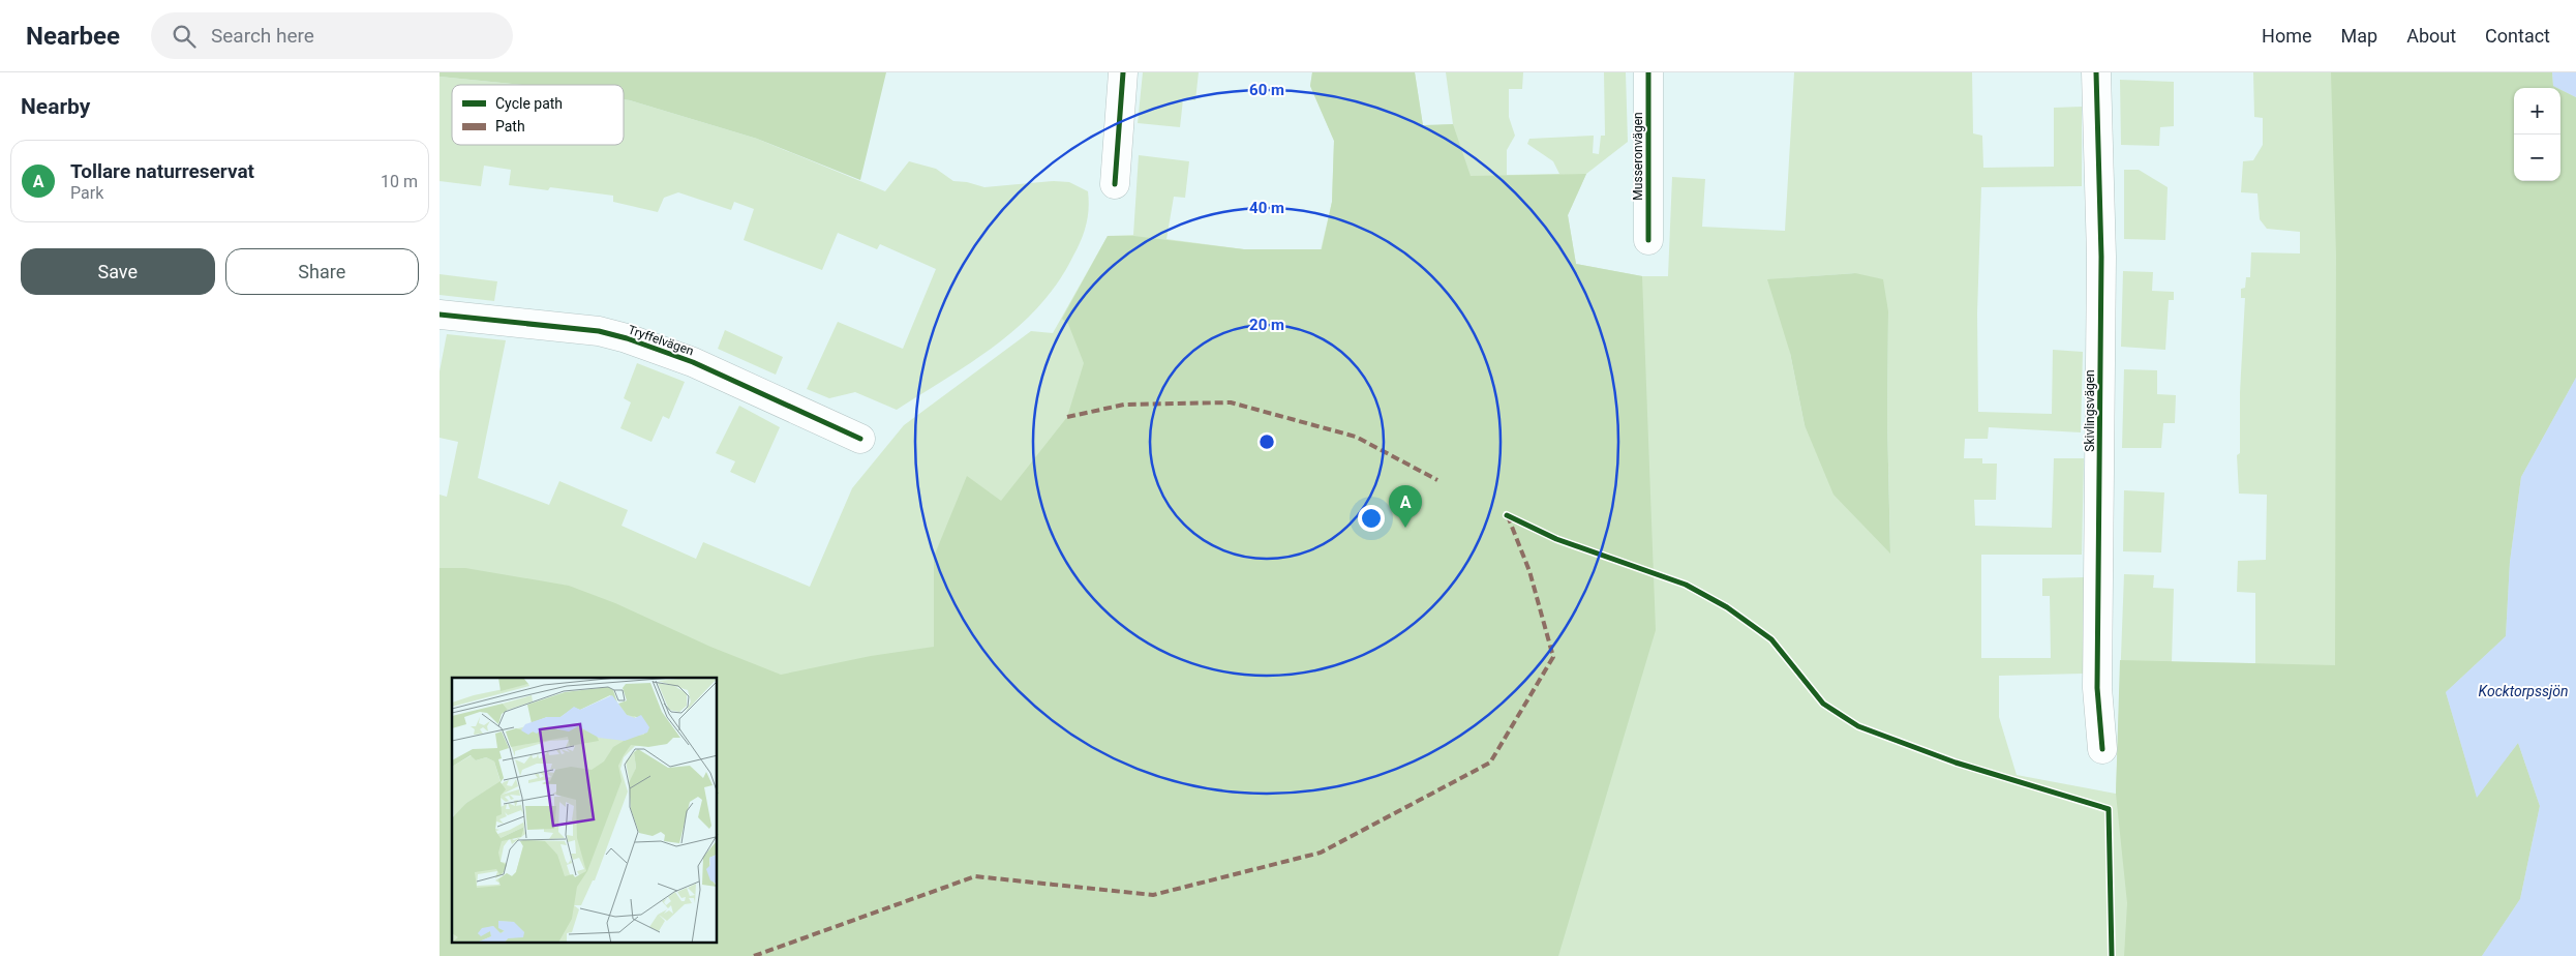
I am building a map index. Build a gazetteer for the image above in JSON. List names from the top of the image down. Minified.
{"streets":{"street":["Musseronvägen","Tryffelvägen","Skivlingsvägen"]},"water":["Kocktorpssjön"],"legend":["Cycle path","Path"],"page":{"header":"Nearbee","search":"Search here","nav":["Home","Map","About","Contact"],"heading":"Nearby","map_buttons":["+","−"],"list":[{"mark":"A","name":"Tollare naturreservat","note":"Park","value":"10 m"}],"buttons":["Save","Share"],"pins":"A"},"rings":["60 m","40 m","20 m"]}
